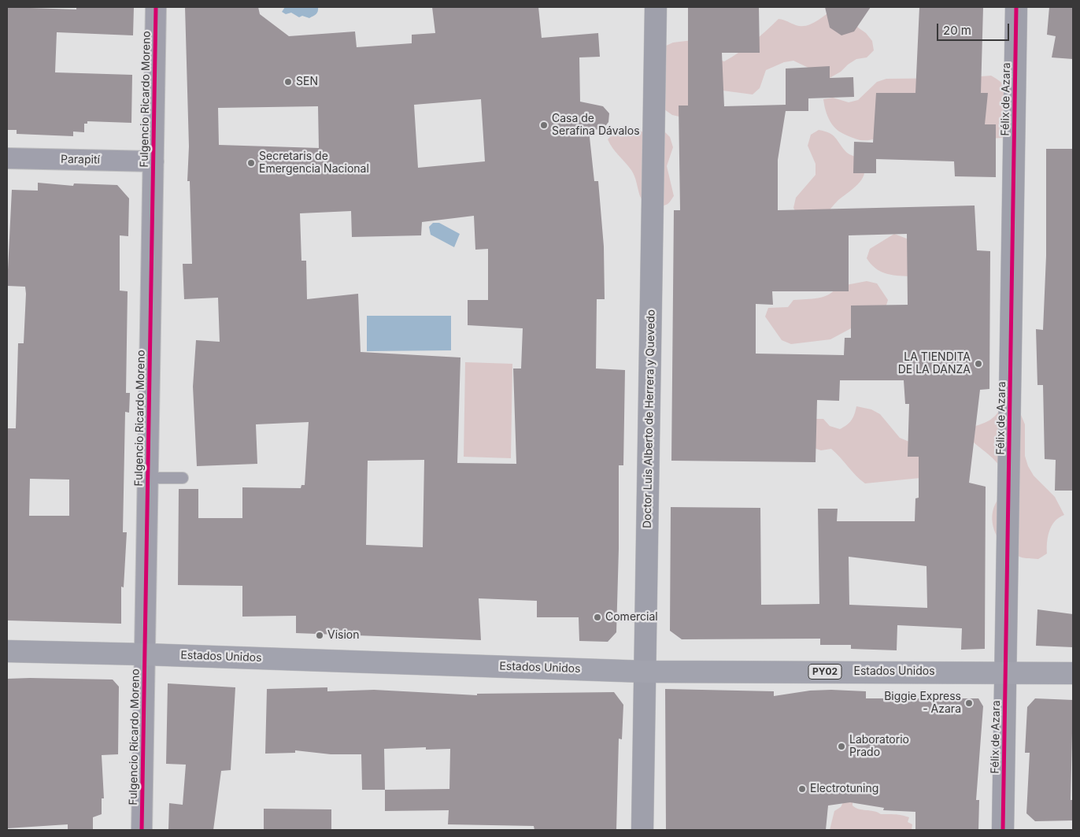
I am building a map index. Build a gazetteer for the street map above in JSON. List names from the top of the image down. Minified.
{"streets":{"main road":["Estados Unidos","PY02"],"street":["Fulgencio Ricardo Moreno","Félix de Azara","Parapití","Doctor Luis Alberto de Herrera y Quevedo"]},"crossings":[["Fulgencio Ricardo Moreno","Parapití"],["Fulgencio Ricardo Moreno","Estados Unidos"],["Félix de Azara","Estados Unidos"],["Doctor Luis Alberto de Herrera y Quevedo","Estados Unidos"]],"places":["SEN","Casa de Serafina Dávalos","Secretaris de Emergencia Nacional","LA TIENDITA DE LA DANZA","Comercial","Vision","Biggie Express - Azara","Laboratorio Prado","Electrotuning"],"scale_bar":"20 m"}
